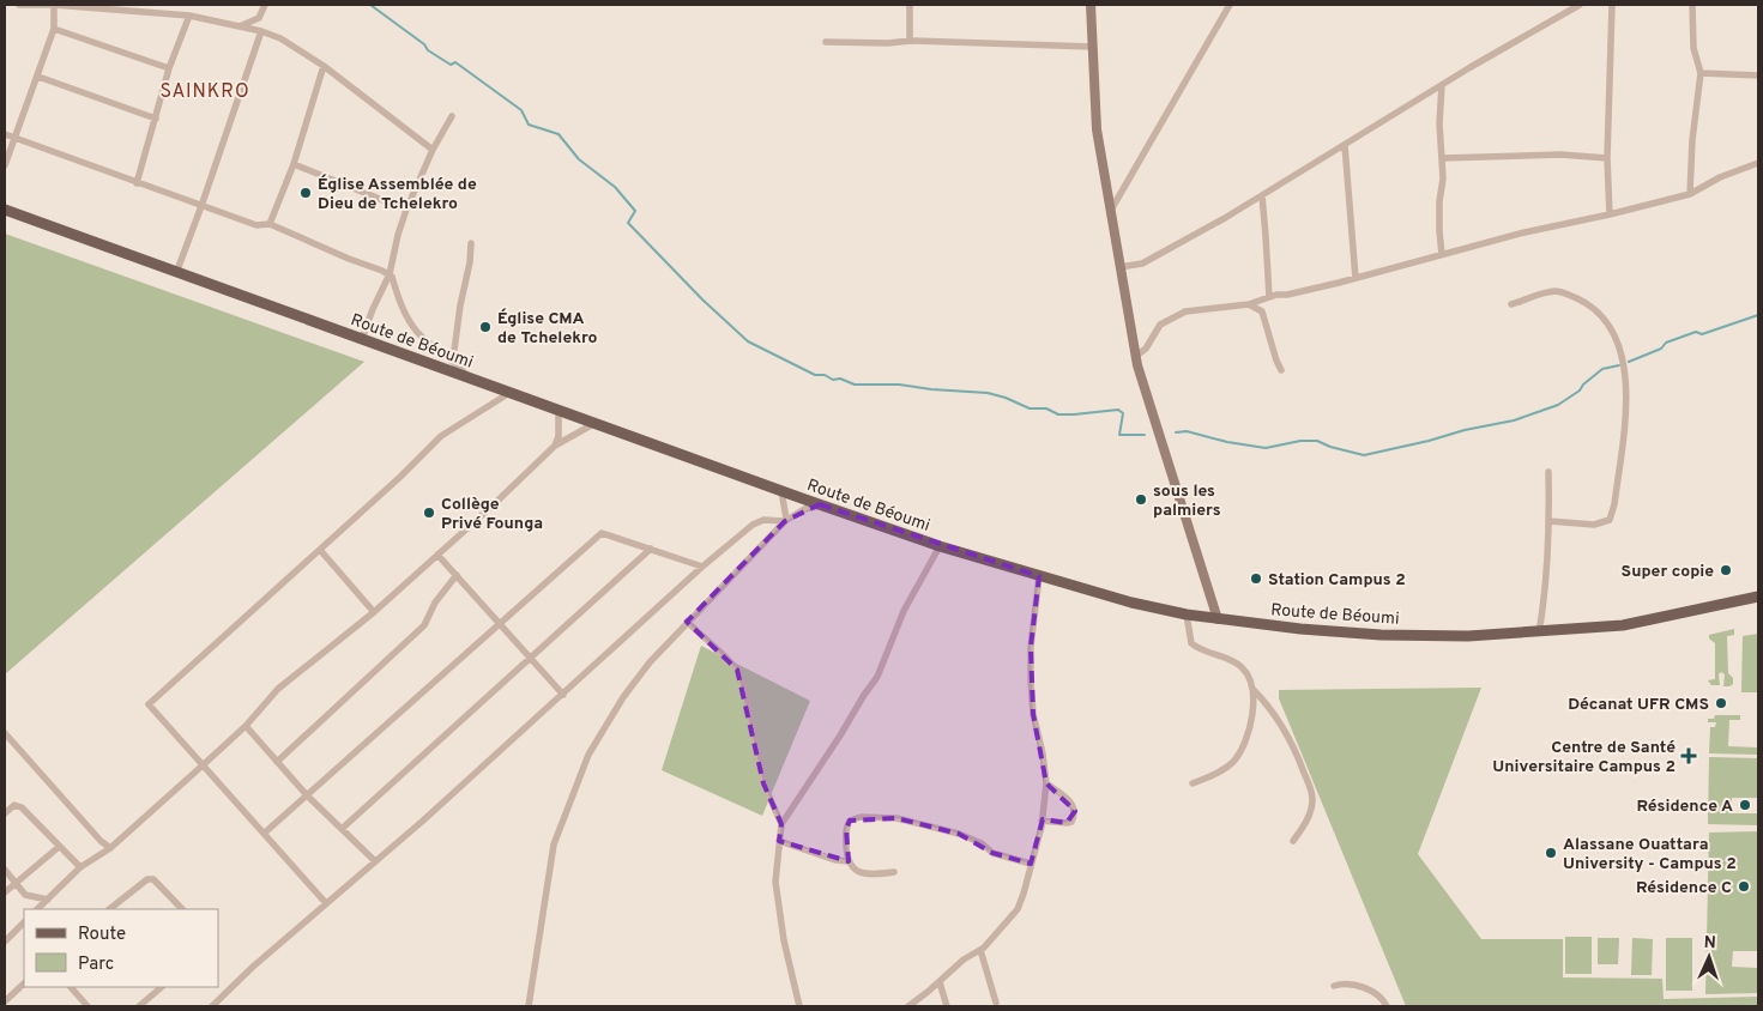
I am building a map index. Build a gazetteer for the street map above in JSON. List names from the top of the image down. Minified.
{"streets":{"main road":["Route de Béoumi"]},"districts":["SAINKRO"],"places":{"other":["Église Assemblée de Dieu de Tchelekro","Église CMA de Tchelekro","sous les palmiers","Collège Privé Founga","Super copie","Station Campus 2","Décanat UFR CMS","Résidence A","Alassane Ouattara University - Campus 2","Résidence C"],"health":["Centre de Santé Universitaire Campus 2"]},"legend":["Route","Parc"],"north":"top"}
